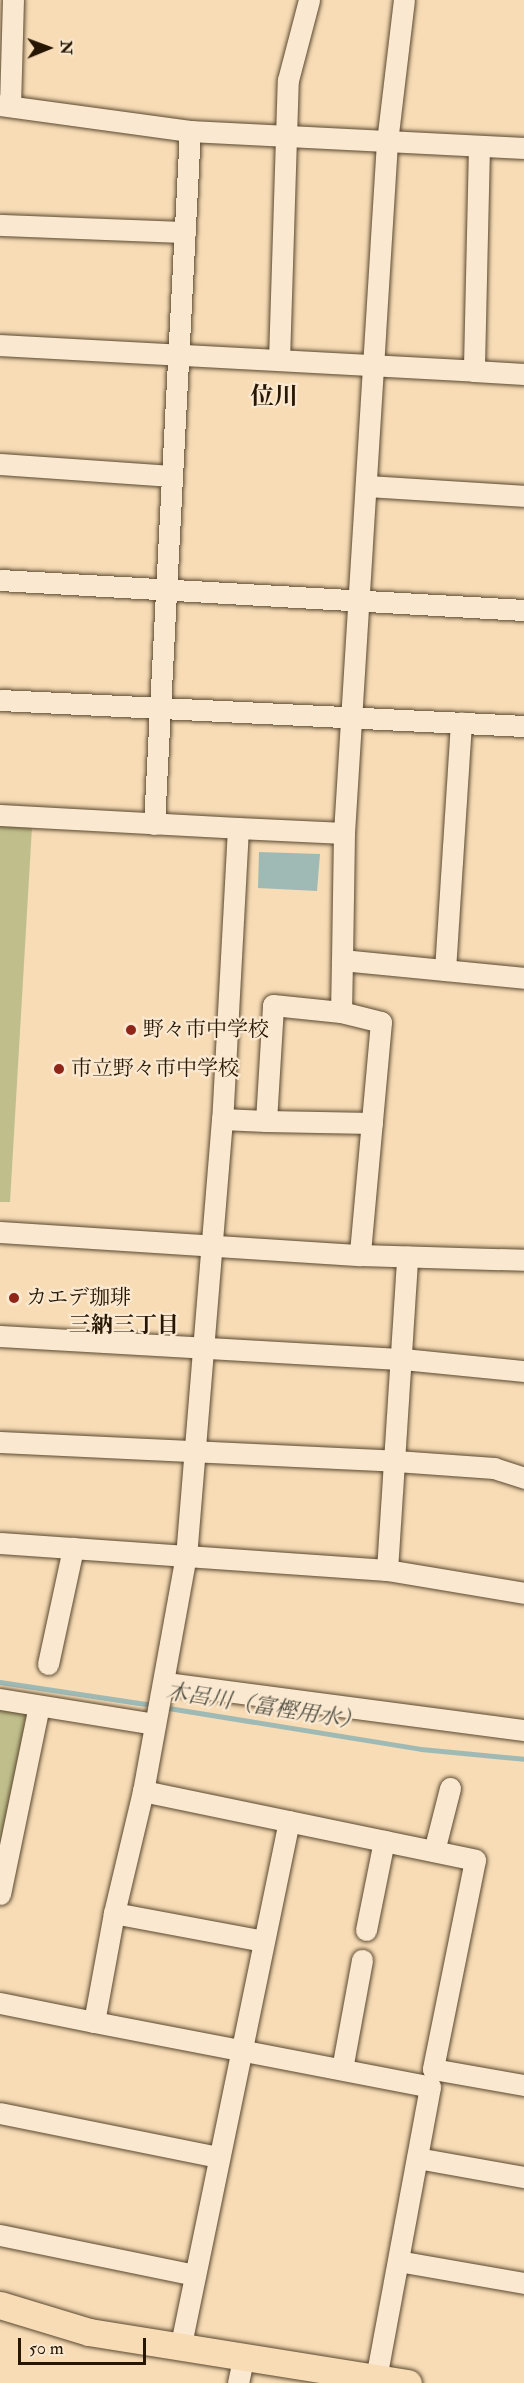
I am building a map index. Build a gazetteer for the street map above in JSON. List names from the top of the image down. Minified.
{"districts":["位川","三納三丁目"],"water":["木呂川（富樫用水）"],"places":["野々市中学校","市立野々市中学校","カエデ珈琲"],"scale_bar":"50 m","north":"right"}
